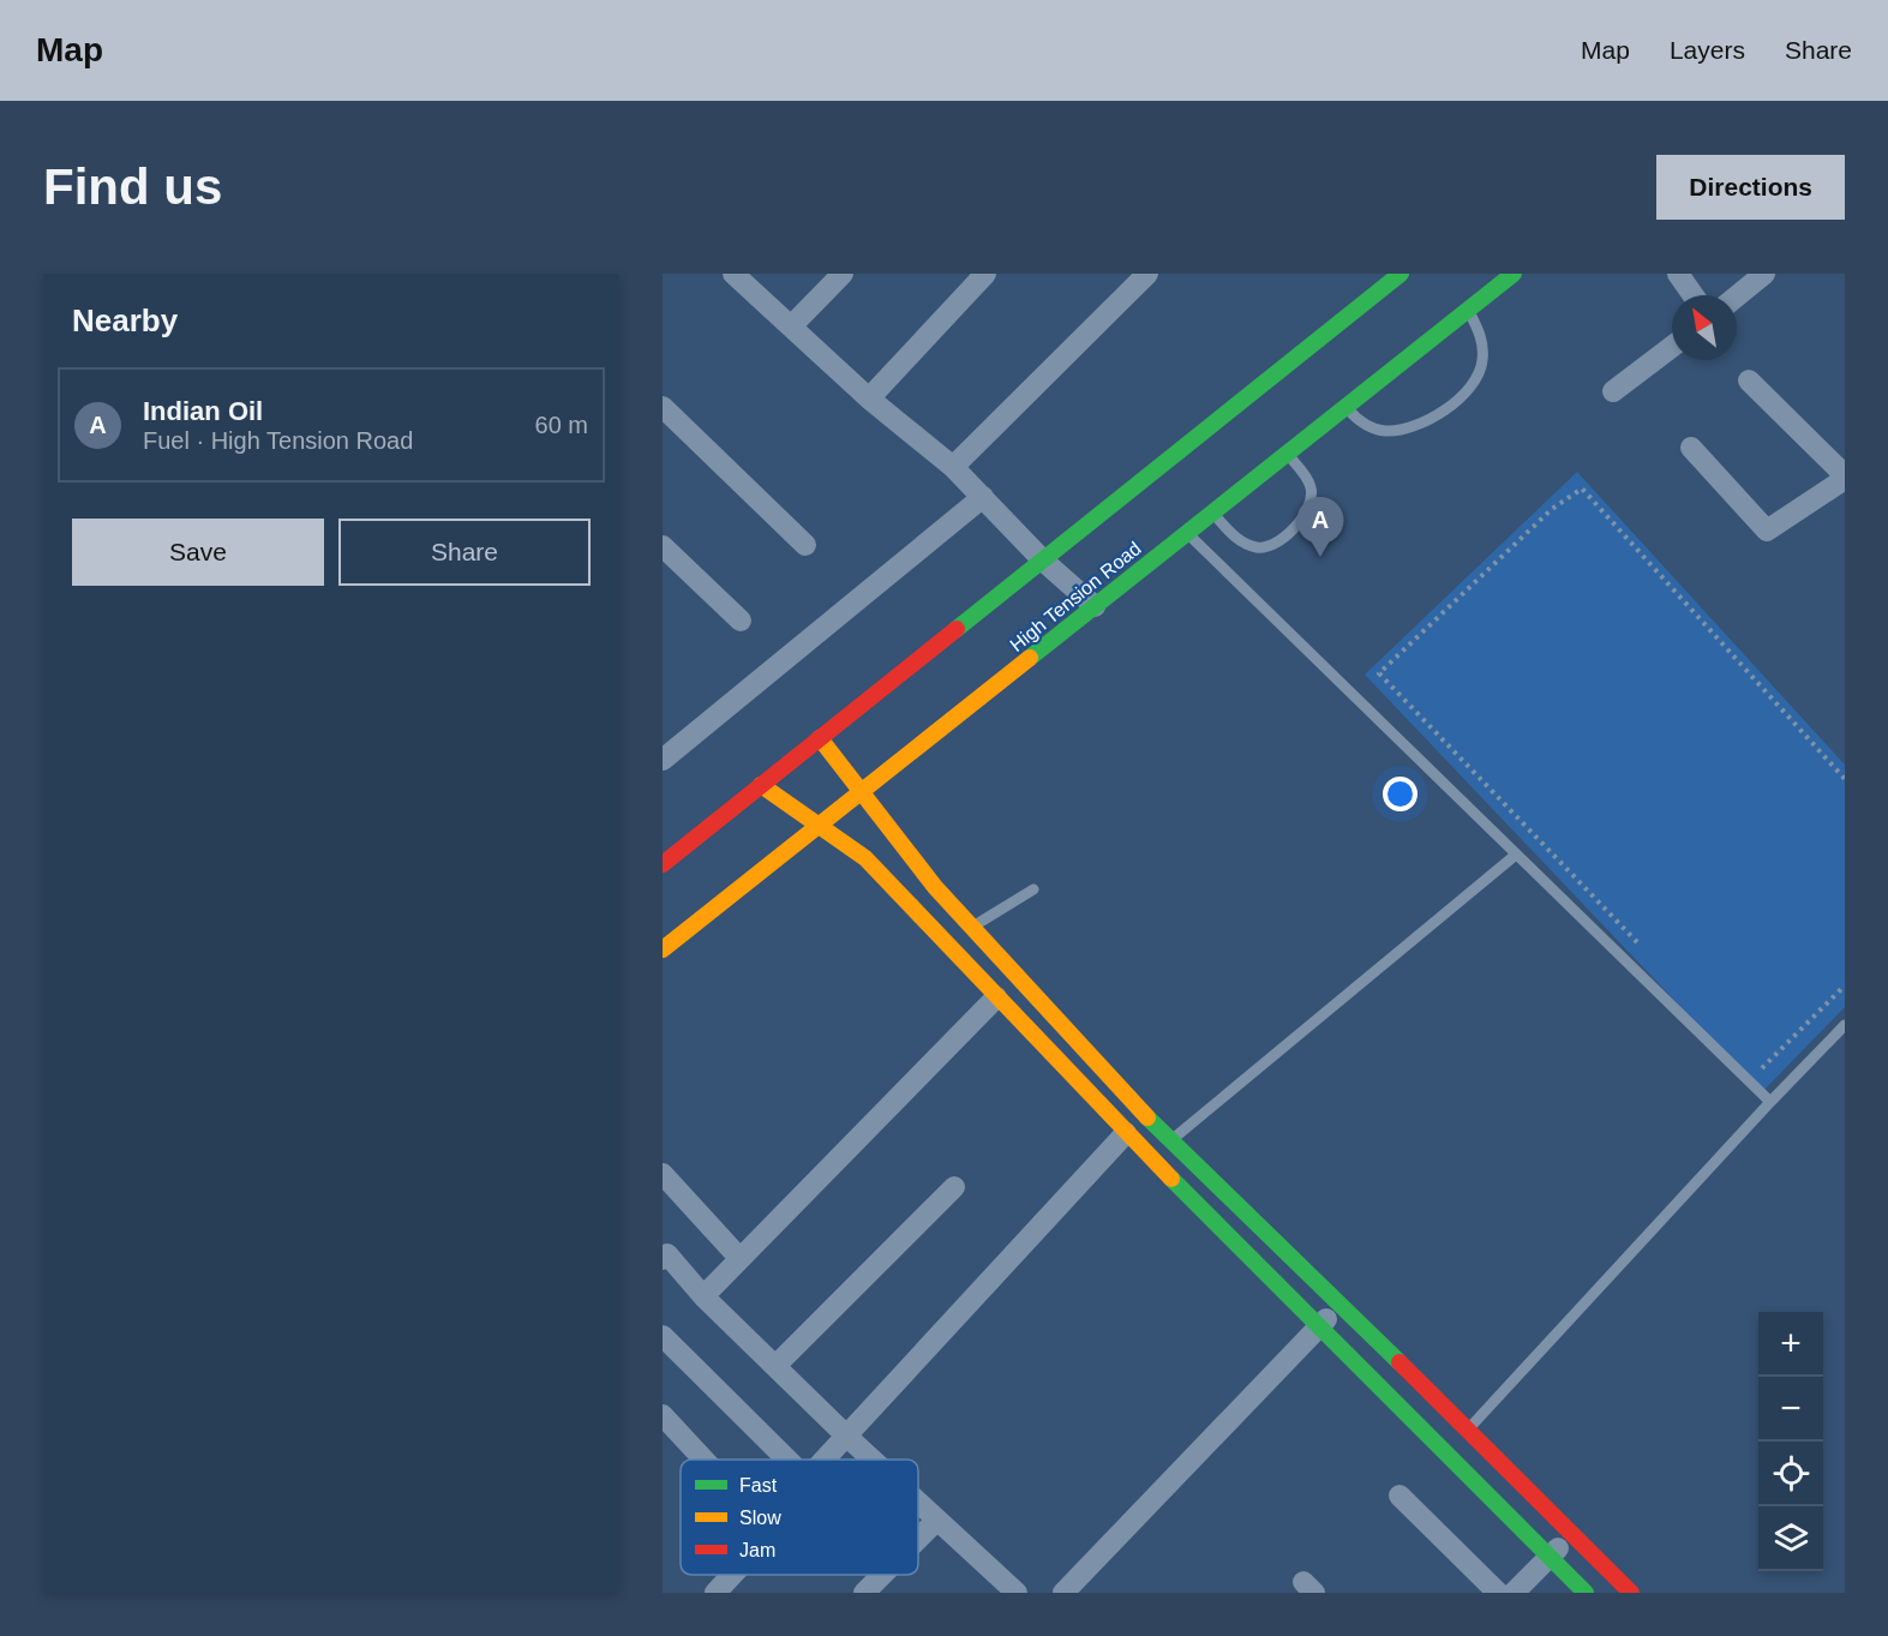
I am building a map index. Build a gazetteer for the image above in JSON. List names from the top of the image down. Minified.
{"streets":{"street":["High Tension Road"]},"legend":["Fast","Slow","Jam"],"north":"top left","page":{"header":"Map","nav":["Map","Layers","Share"],"buttons":["Directions",["Save","Share"]],"title":"Find us","heading":"Nearby","list":[{"mark":"A","name":"Indian Oil","note":"Fuel · High Tension Road","value":"60 m"}],"pins":"A","map_buttons":["+","−"]}}
